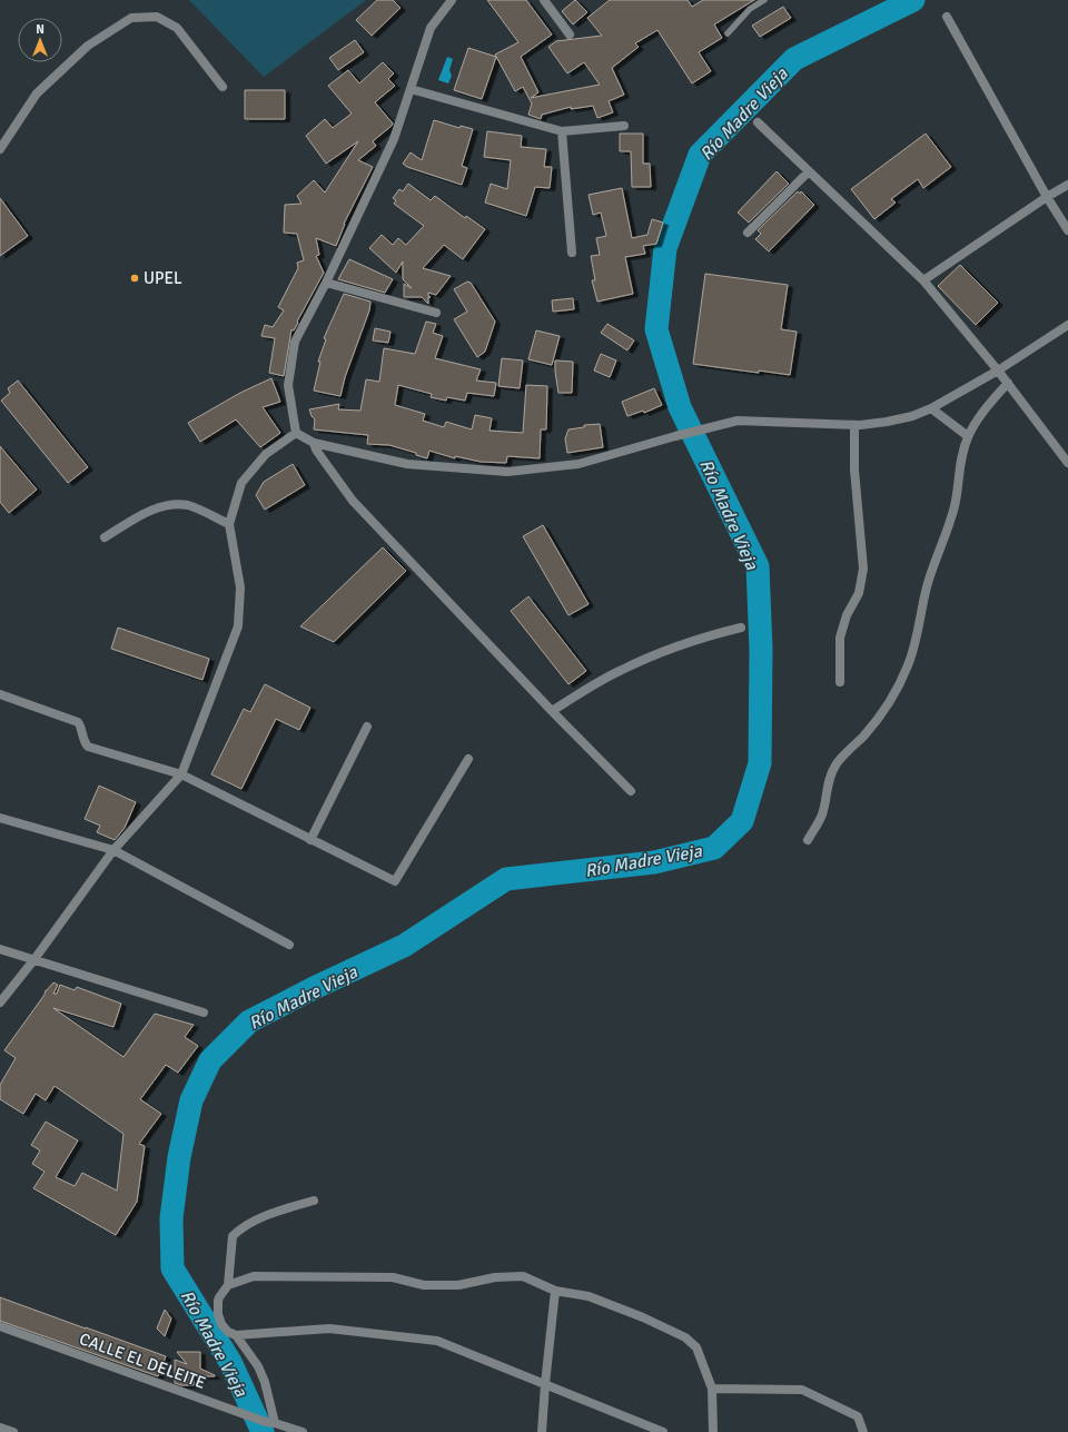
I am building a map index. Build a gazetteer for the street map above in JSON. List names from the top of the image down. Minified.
{"streets":{"street":["CALLE EL DELEITE"]},"water":["Río Madre Vieja"],"places":["UPEL"],"north":"top"}
